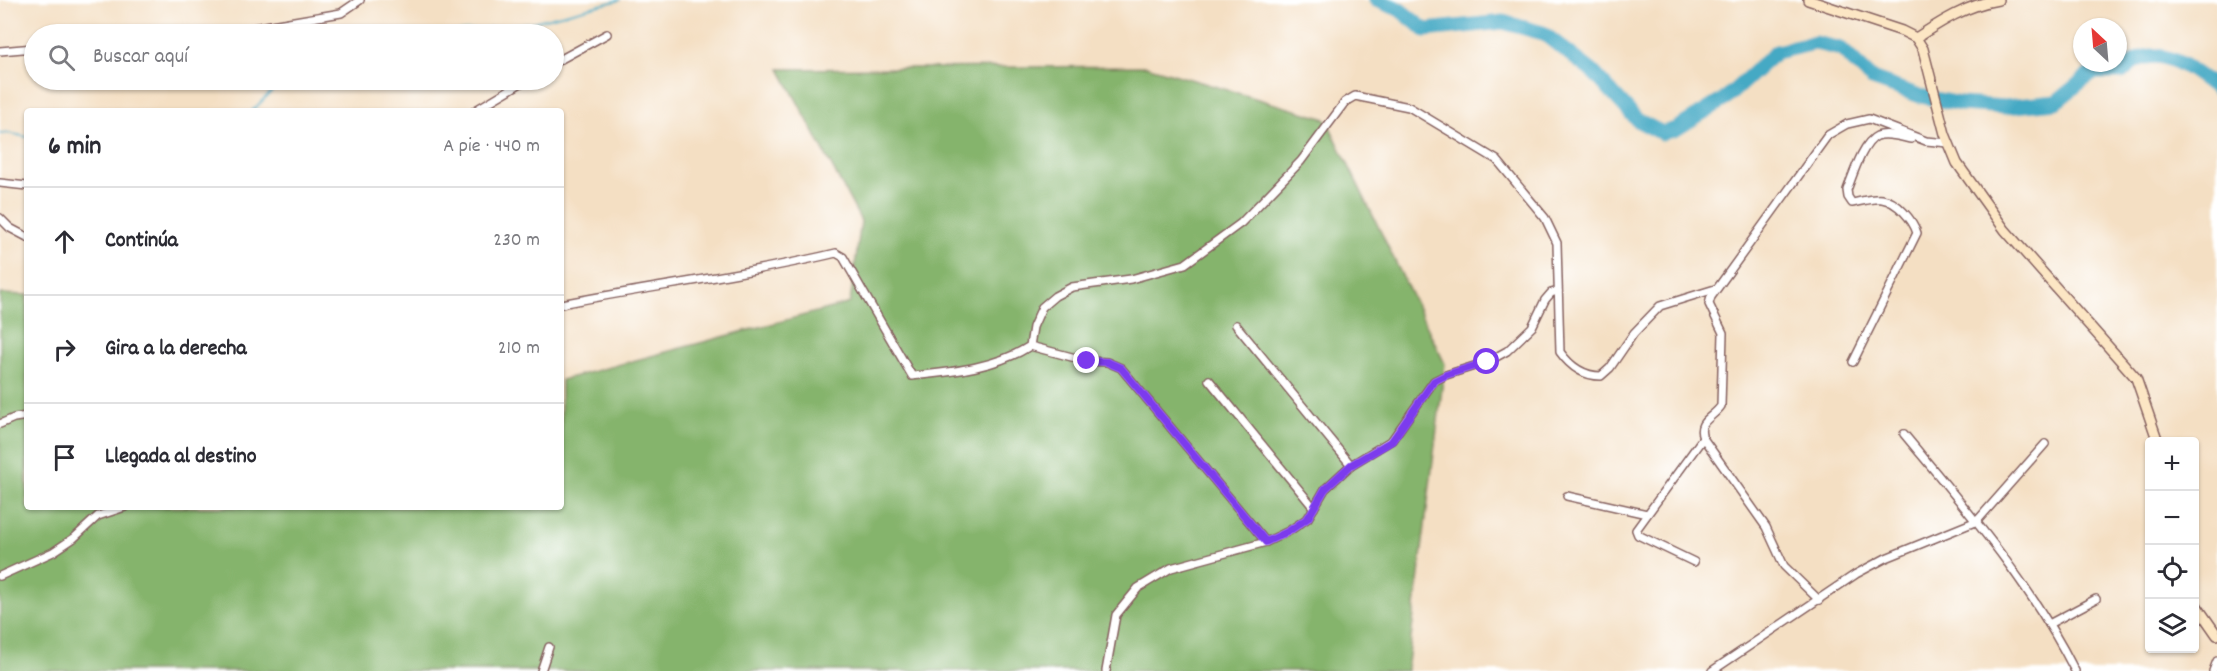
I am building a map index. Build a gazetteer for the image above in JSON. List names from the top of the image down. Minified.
{"north":"top left","page":{"search":"Buscar aquí","heading":["6 min","A pie · 440 m"],"list":[["Continúa","230 m"],["Gira a la derecha","210 m"],"Llegada al destino"],"map_buttons":["+","−"]}}
